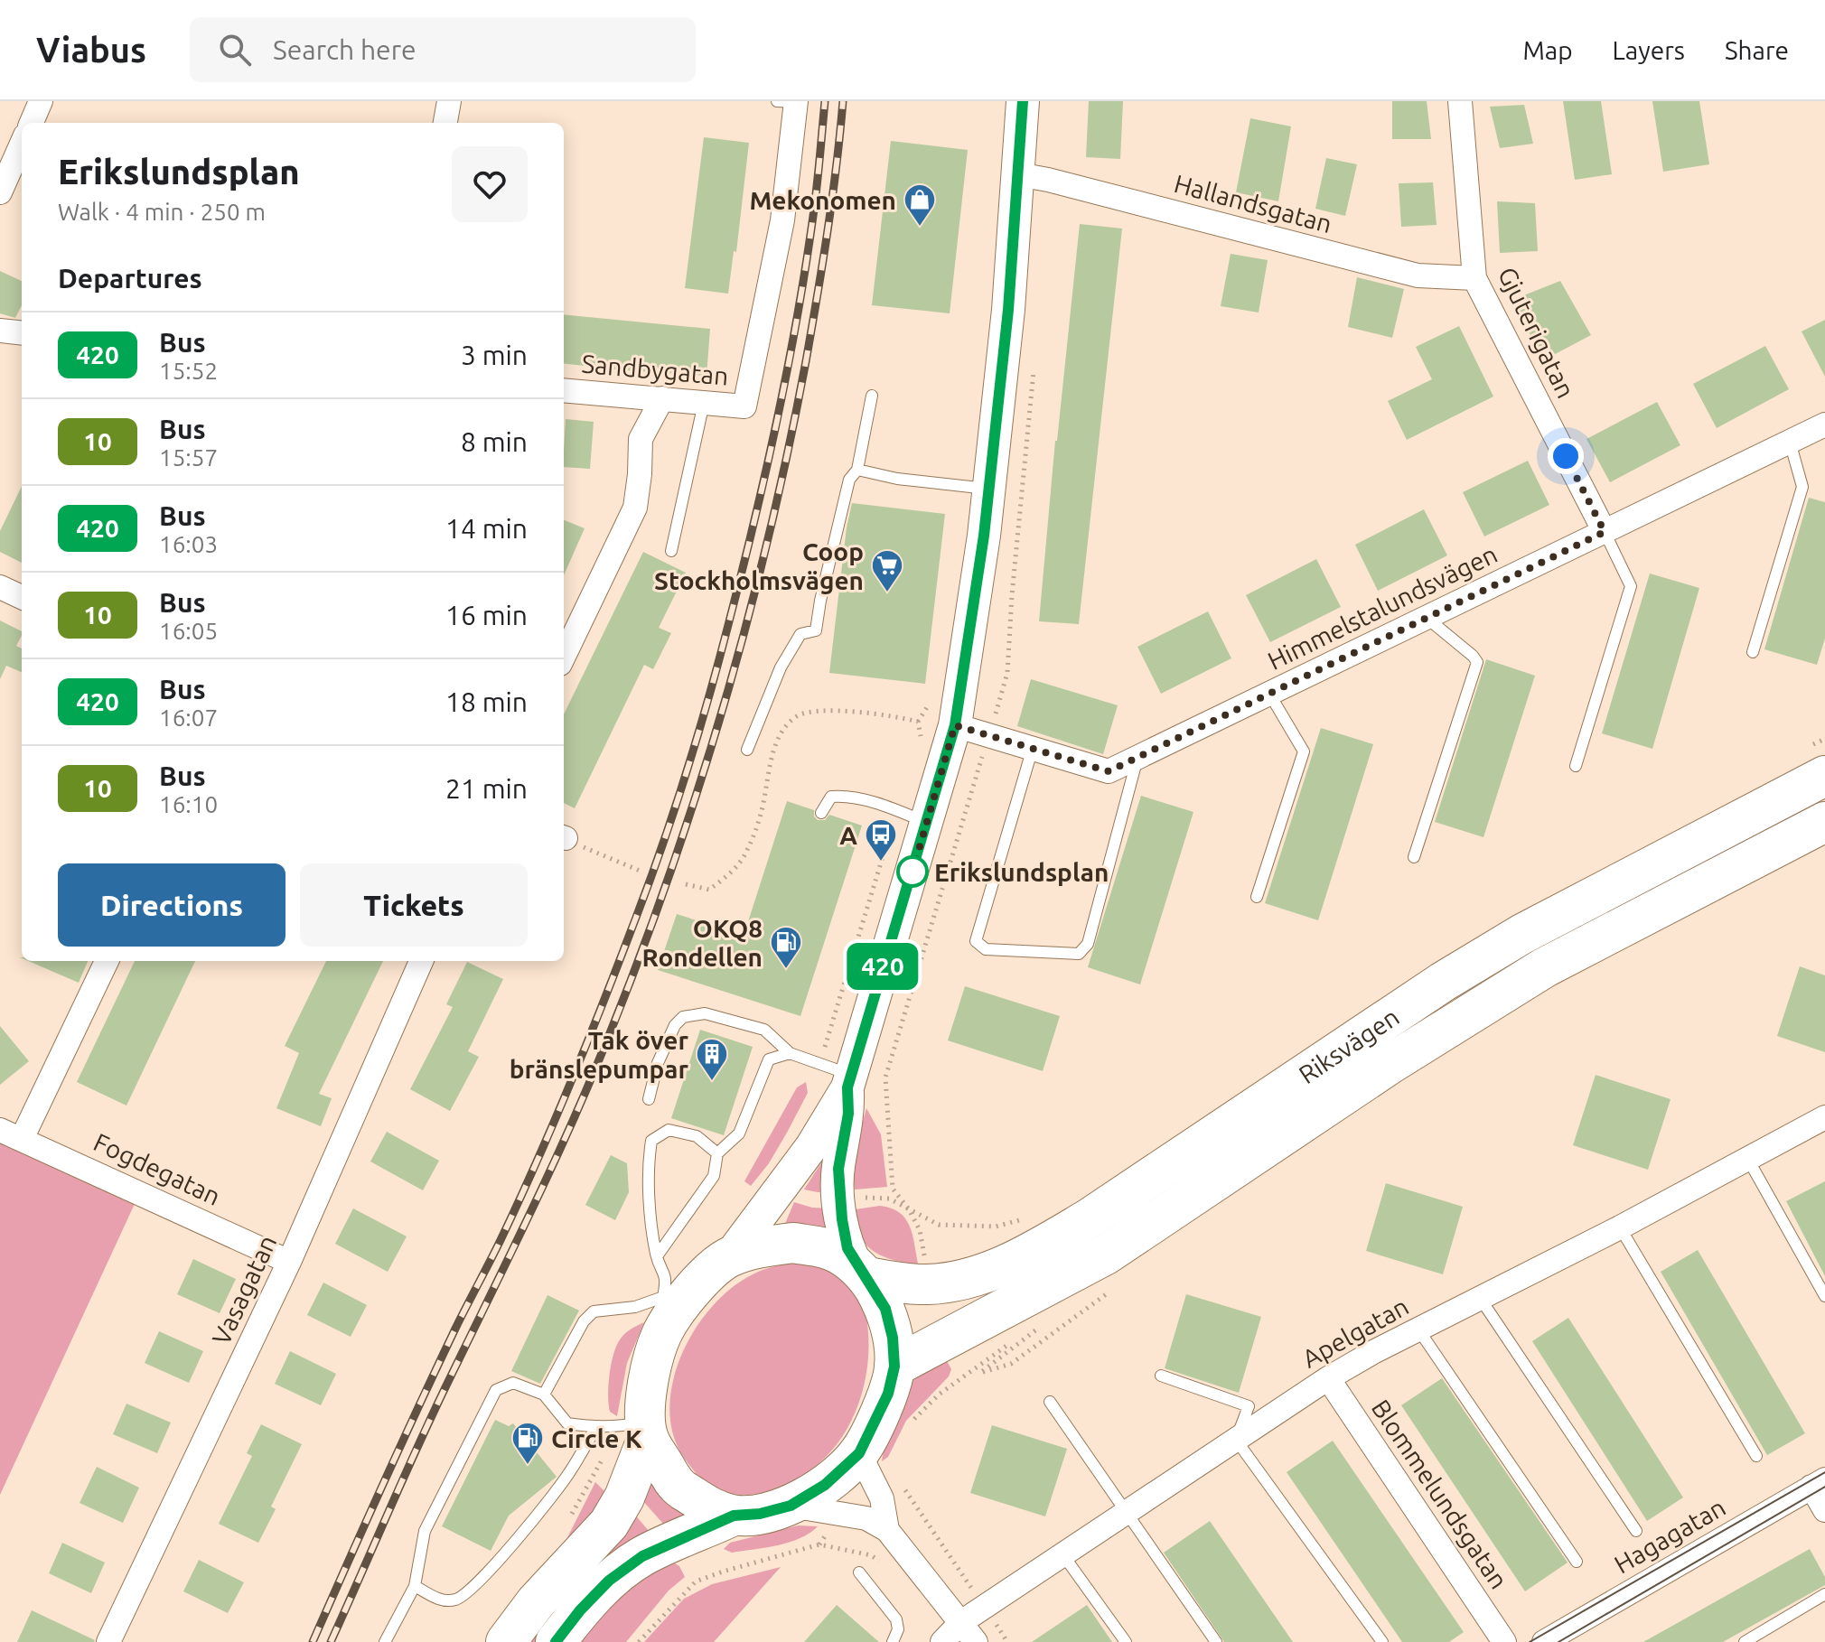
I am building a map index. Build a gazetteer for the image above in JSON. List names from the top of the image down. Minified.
{"streets":{"highway":["Riksvägen"],"street":["Hallandsgatan","Gjuterigatan","Sandbygatan","Himmelstalundsvägen","Fogdegatan","Vasagatan","Apelgatan","Blommelundsgatan","Hagagatan"]},"crossings":[["Hallandsgatan","Gjuterigatan"],["Gjuterigatan","Himmelstalundsvägen"],["Fogdegatan","Vasagatan"],["Apelgatan","Blommelundsgatan"]],"places":{"shop":["Mekonomen"],"supermarket":["Coop Stockholmsvägen"],"bus stop":["A"],"other":["Erikslundsplan"],"fuel station":["OKQ8 Rondellen","Circle K"],"building":["Tak över bränslepumpar"]},"lines":["bus line 420"],"page":{"header":"Viabus","search":"Search here","nav":["Map","Layers","Share"],"on_map":"420","heading":[["Erikslundsplan","Walk · 4 min · 250 m"],"Departures"],"list":[{"mark":"420","name":"Bus","note":"15:52","value":"3 min"},{"mark":"10","name":"Bus","note":"15:57","value":"8 min"},{"mark":"420","name":"Bus","note":"16:03","value":"14 min"},{"mark":"10","name":"Bus","note":"16:05","value":"16 min"},{"mark":"420","name":"Bus","note":"16:07","value":"18 min"},{"mark":"10","name":"Bus","note":"16:10","value":"21 min"}],"buttons":["Directions","Tickets"]}}
